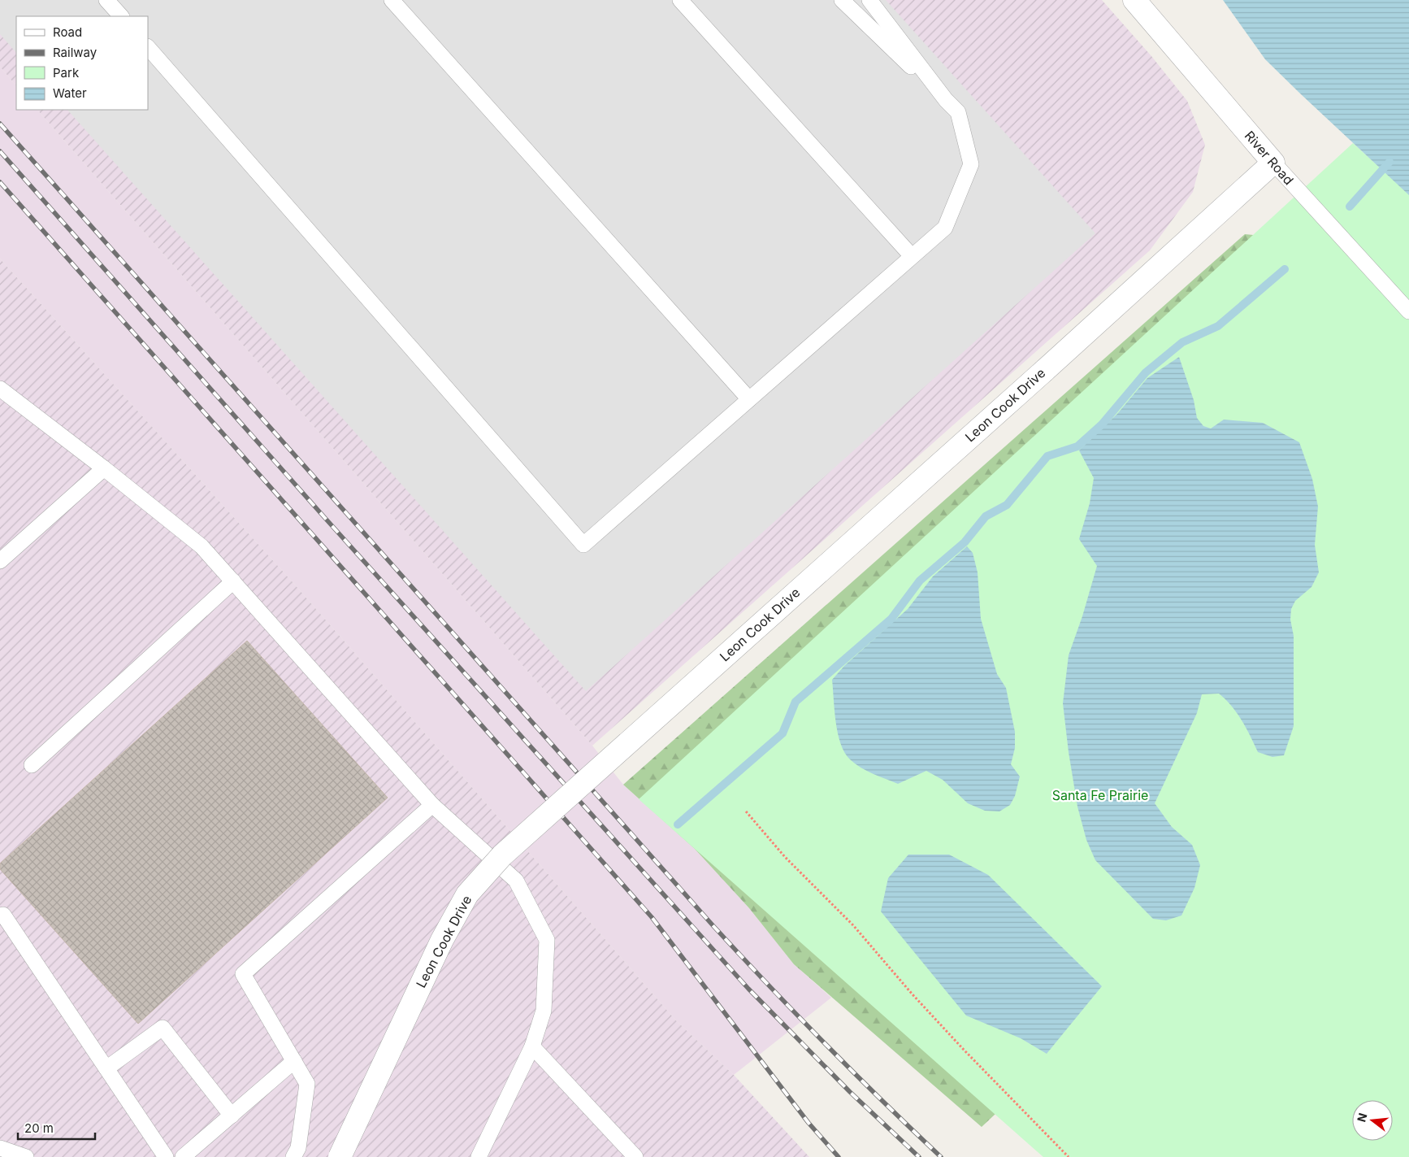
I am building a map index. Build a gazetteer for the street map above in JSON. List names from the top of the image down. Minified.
{"streets":{"street":["River Road","Leon Cook Drive"]},"crossings":[["River Road","Leon Cook Drive"]],"parks":["Santa Fe Prairie"],"legend":["Road","Railway","Park","Water"],"scale_bar":"20 m","north":"left"}
